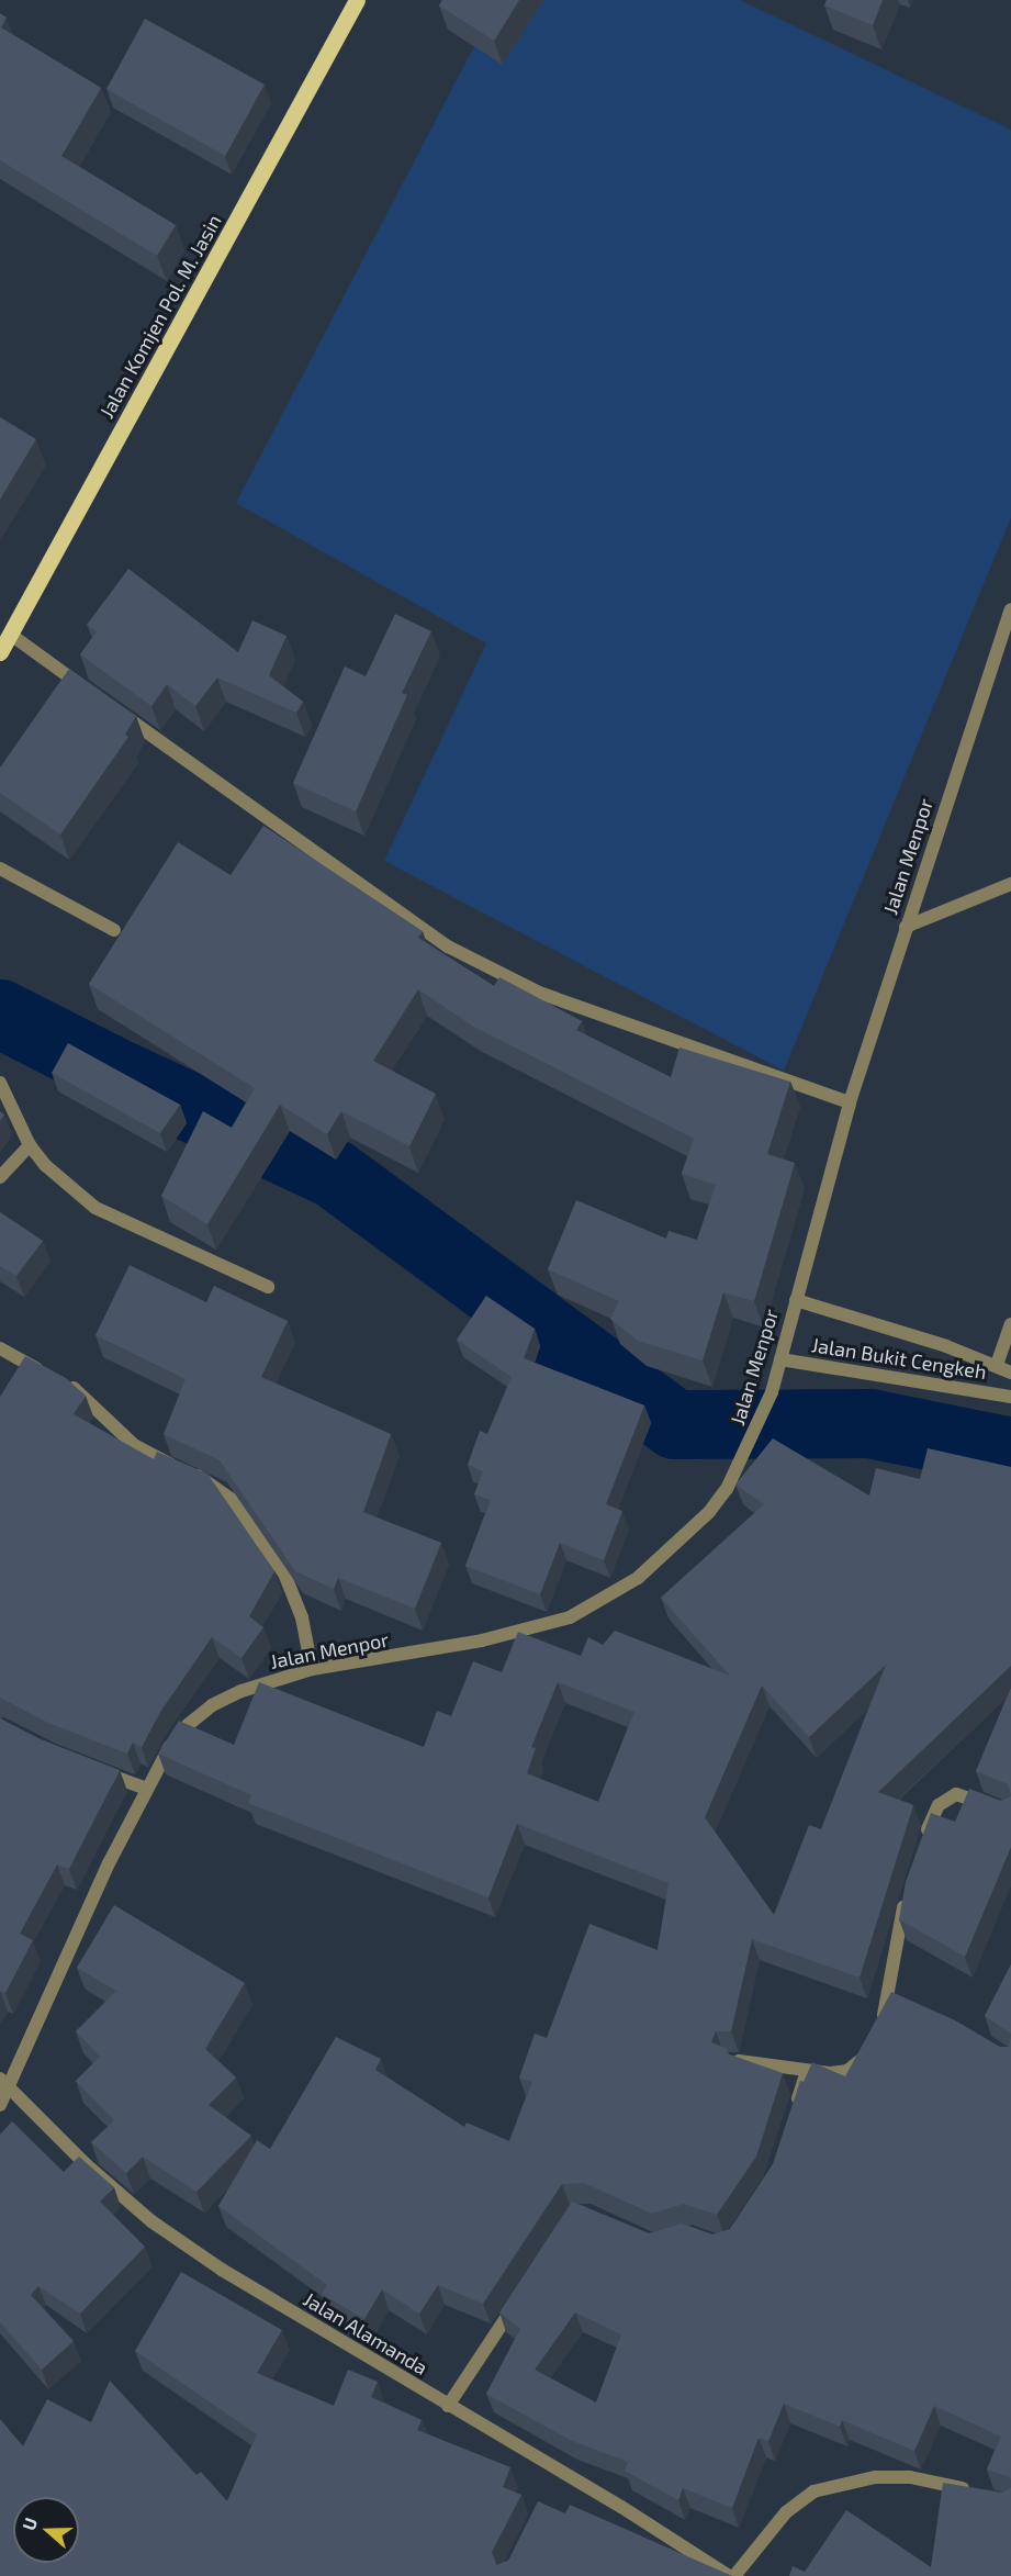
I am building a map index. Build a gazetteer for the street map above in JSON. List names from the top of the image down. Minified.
{"streets":{"main road":["Jalan Komjen Pol. M. Jasin"],"street":["Jalan Menpor","Jalan Bukit Cengkeh","Jalan Alamanda"]},"crossings":[["Jalan Menpor","Jalan Bukit Cengkeh"],["Jalan Menpor","Jalan Alamanda"]],"north":"left"}
